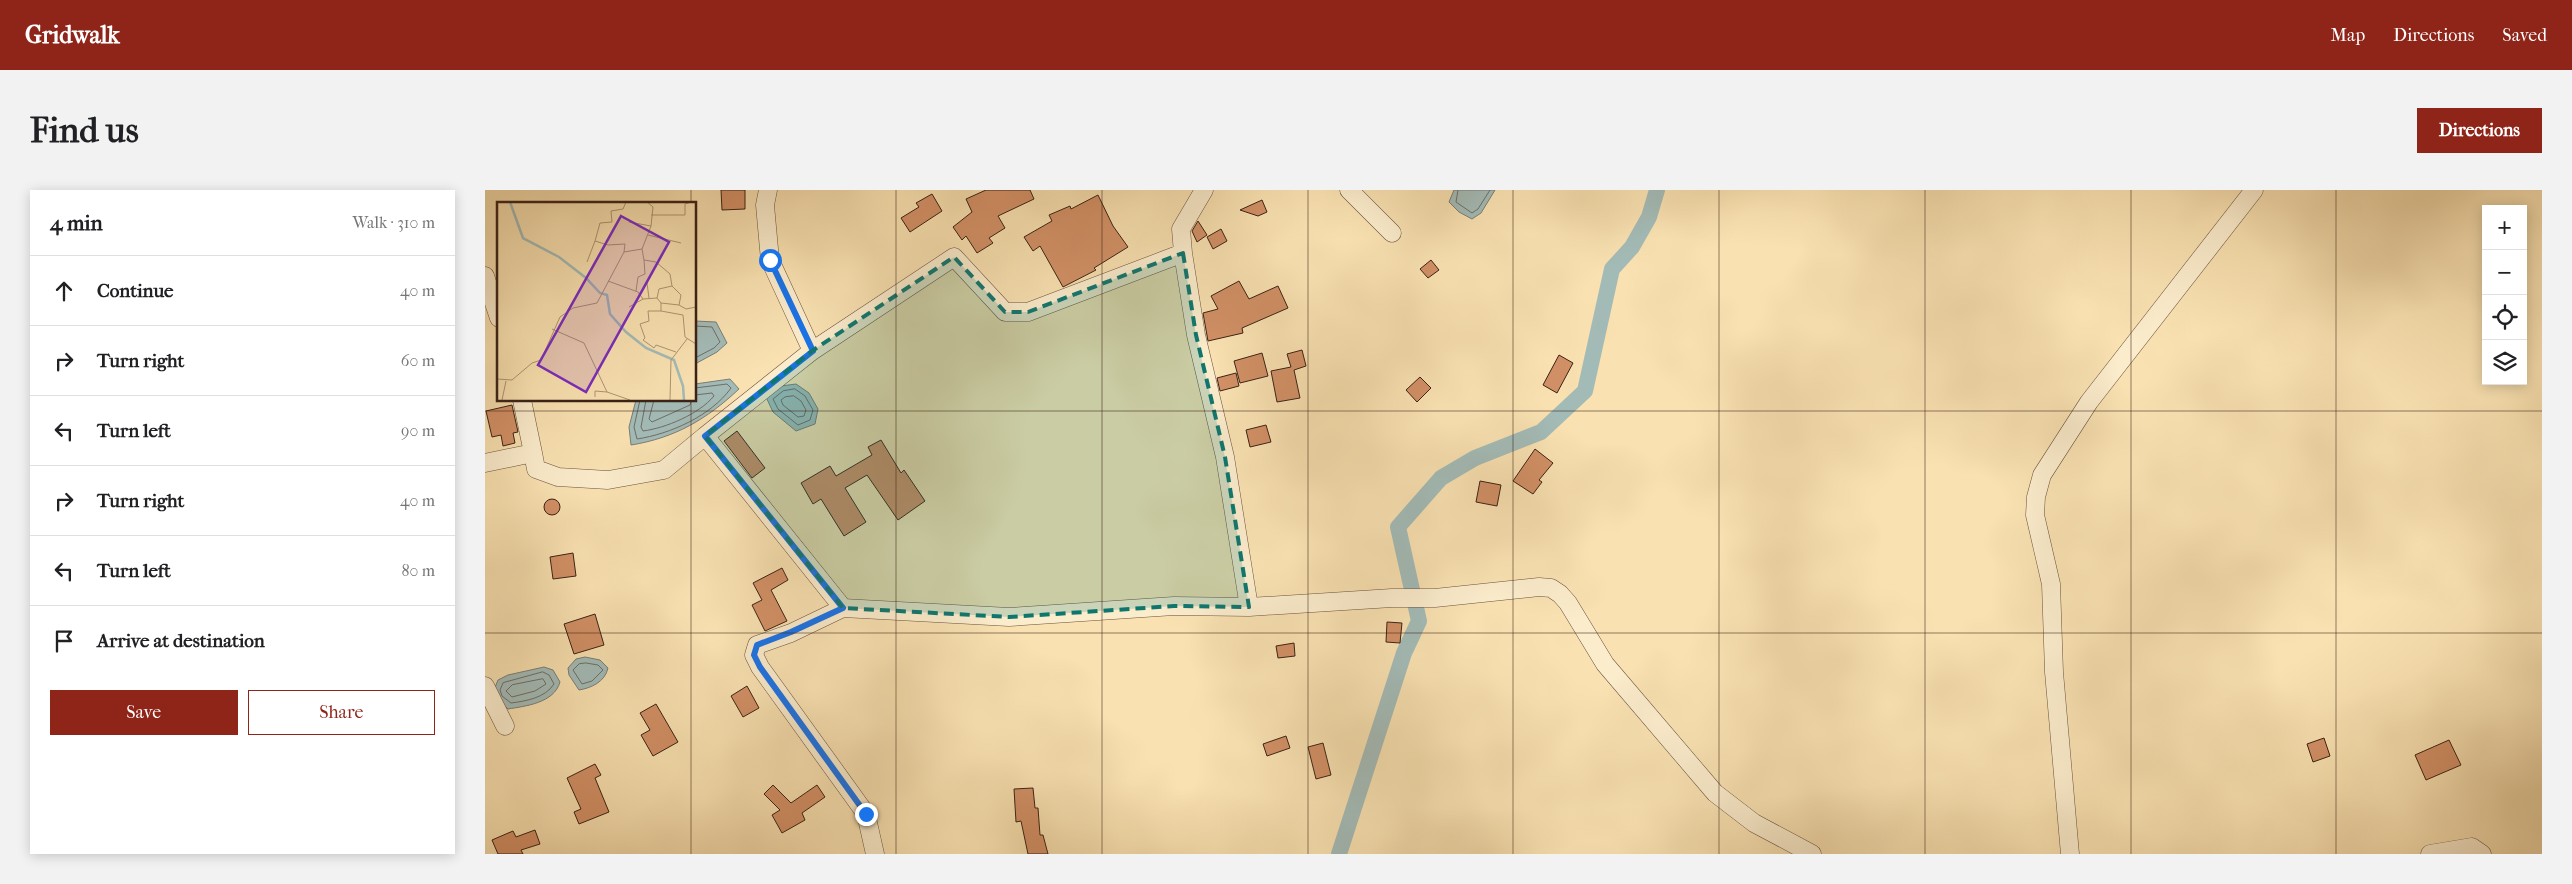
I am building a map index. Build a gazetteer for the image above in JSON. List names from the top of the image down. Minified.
{"page":{"header":"Gridwalk","nav":["Map","Directions","Saved"],"buttons":["Directions",["Save","Share"]],"title":"Find us","heading":["4 min","Walk · 310 m"],"map_buttons":["+","−"],"list":[["Continue","40 m"],["Turn right","60 m"],["Turn left","90 m"],["Turn right","40 m"],["Turn left","80 m"],"Arrive at destination"]}}
